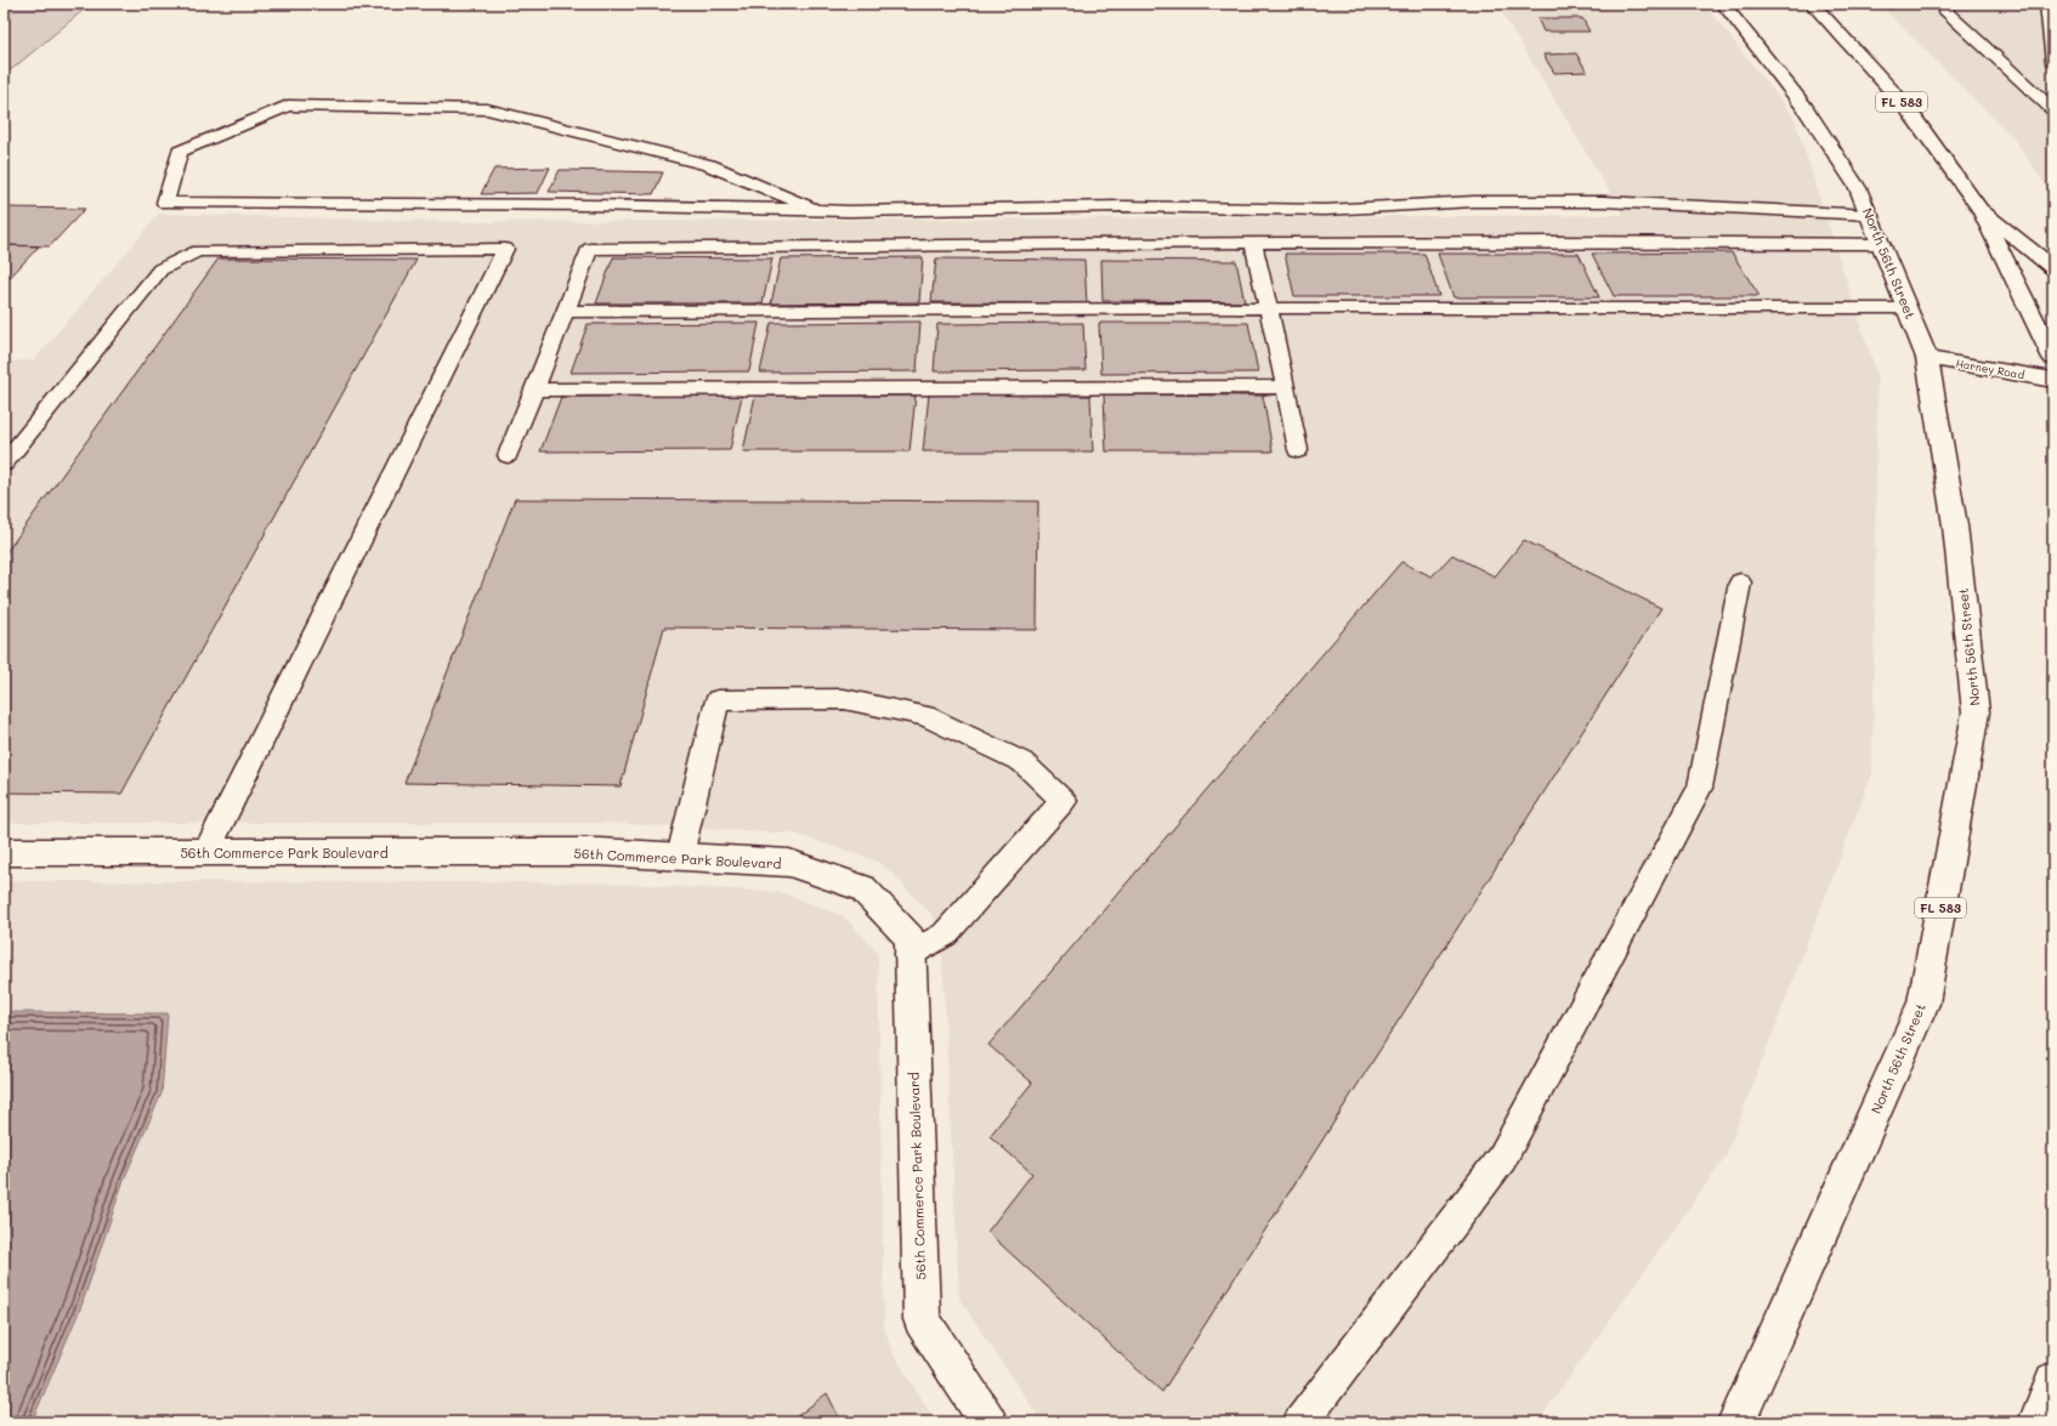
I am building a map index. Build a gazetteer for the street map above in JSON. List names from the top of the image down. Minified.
{"streets":{"main road":["FL 583","North 56th Street","Harney Road","56th Commerce Park Boulevard"]},"crossings":[["North 56th Street","Harney Road"]]}
